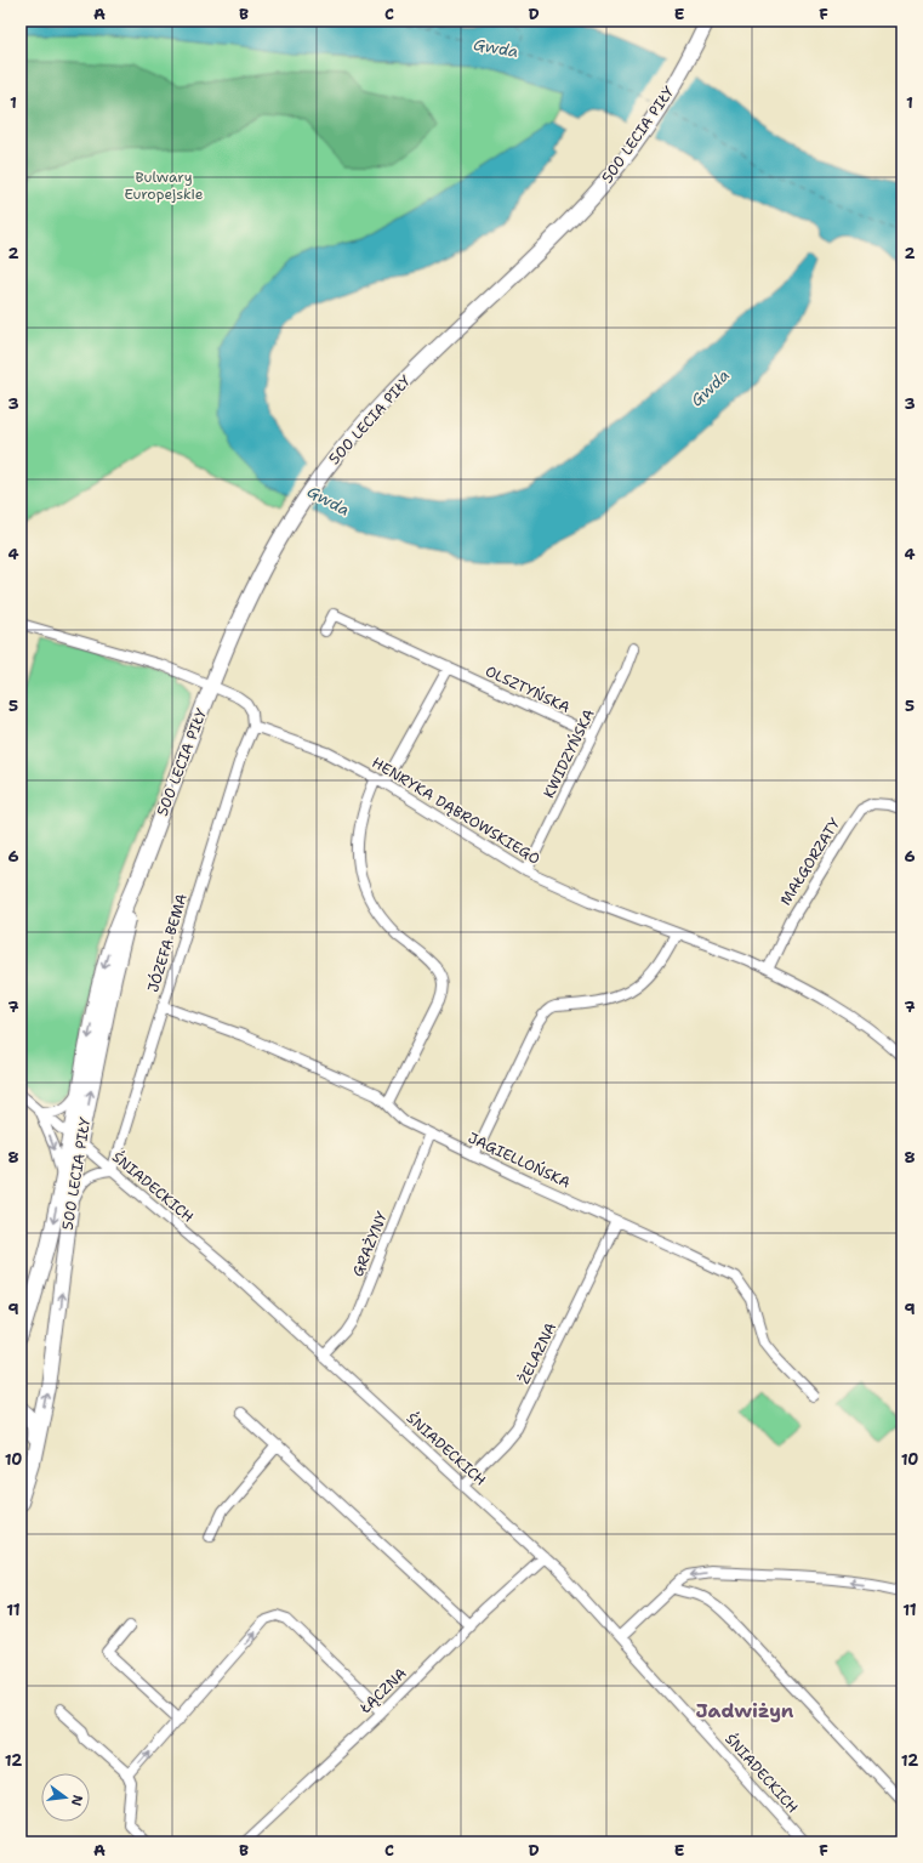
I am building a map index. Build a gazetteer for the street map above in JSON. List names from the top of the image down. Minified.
{"streets":{"street":["500 LECIA PIŁY","OLSZTYŃSKA","KWIDZYŃSKA","HENRYKA DĄBROWSKIEGO","MAŁGORZATY","JÓZEFA BEMA","JAGIELLOŃSKA","ŚNIADECKICH","GRAŻYNY","ŻELAZNA","ŁĄCZNA"]},"crossings":[["500 LECIA PIŁY","ŚNIADECKICH"],["OLSZTYŃSKA","KWIDZYŃSKA"],["KWIDZYŃSKA","HENRYKA DĄBROWSKIEGO"],["HENRYKA DĄBROWSKIEGO","MAŁGORZATY"],["HENRYKA DĄBROWSKIEGO","JÓZEFA BEMA"],["JÓZEFA BEMA","JAGIELLOŃSKA"],["JÓZEFA BEMA","ŚNIADECKICH"],["JAGIELLOŃSKA","GRAŻYNY"],["JAGIELLOŃSKA","ŻELAZNA"],["ŚNIADECKICH","GRAŻYNY"],["ŚNIADECKICH","ŻELAZNA"],["ŚNIADECKICH","ŁĄCZNA"]],"districts":["Jadwiżyn"],"water":["Gwda"],"parks":["Bulwary Europejskie"],"north":"right","grid":{"columns":["A","B","C","D","E","F"],"rows":["1","2","3","4","5","6","7","8","9","10","11","12"]}}
